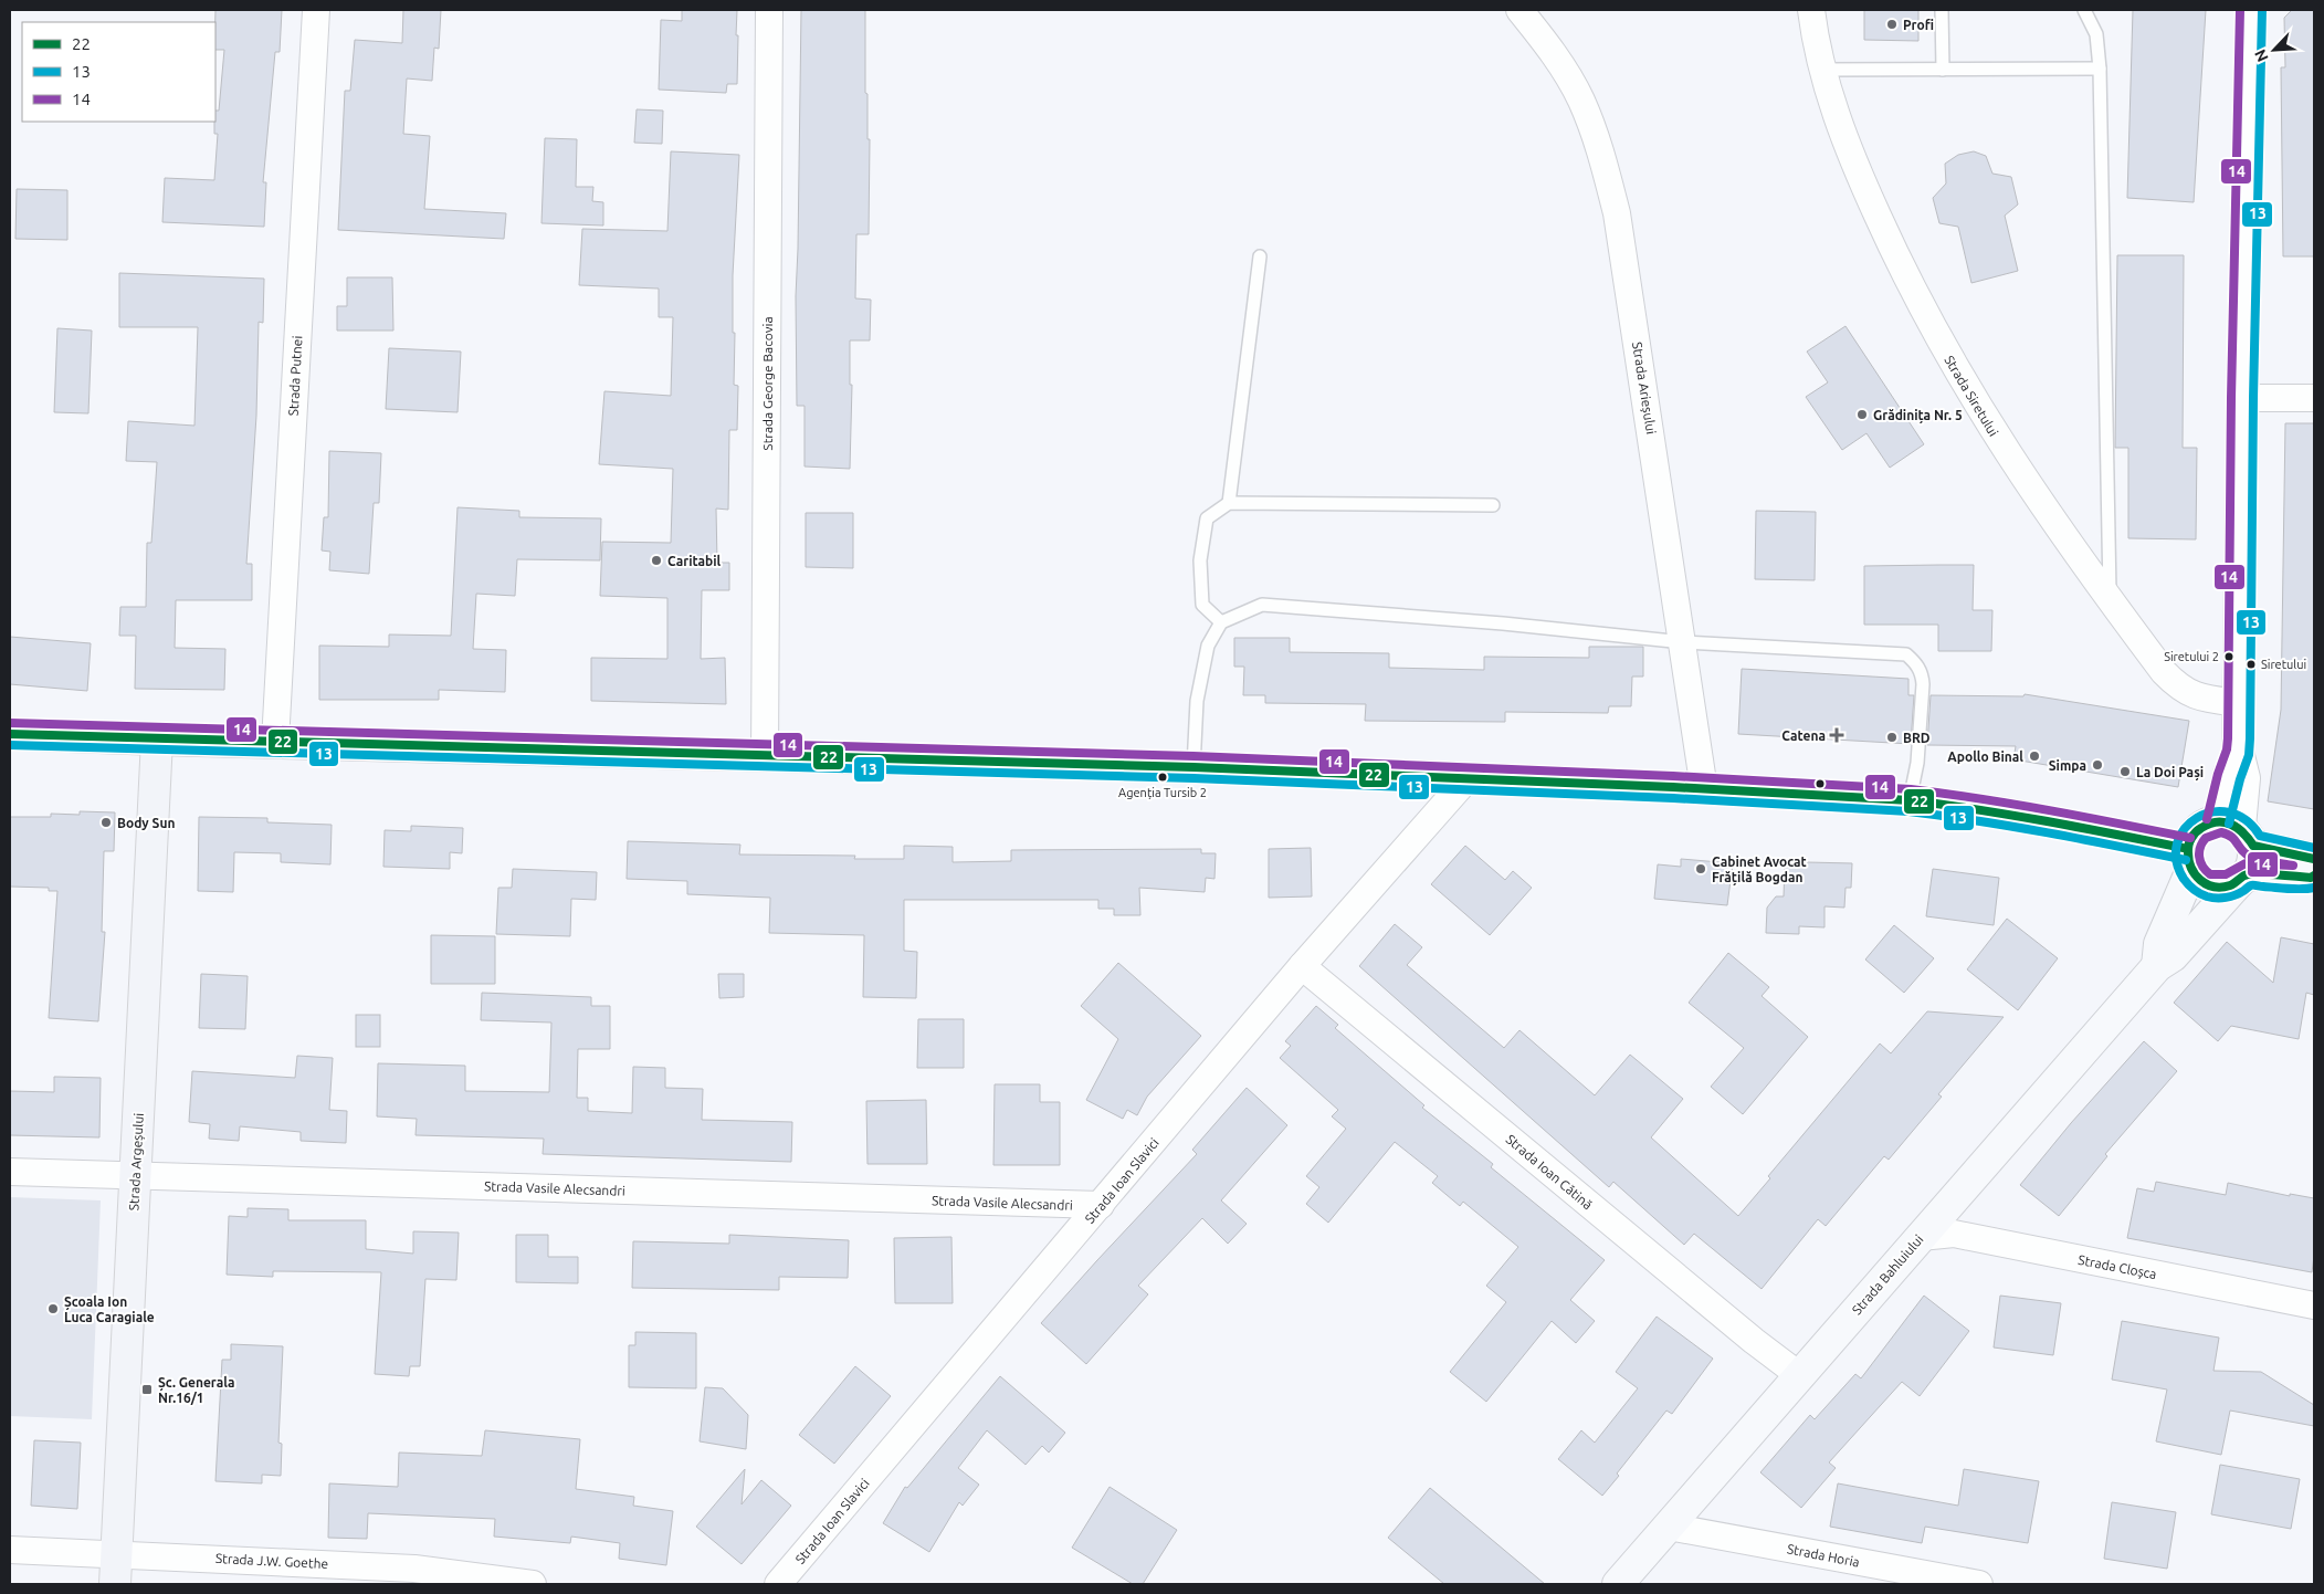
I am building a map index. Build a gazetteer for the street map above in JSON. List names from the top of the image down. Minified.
{"streets":{"main road":["Strada Argeșului","Strada Bahluiului"],"street":["Strada Putnei","Strada George Bacovia","Strada Arieșului","Strada Siretului","Strada Ioan Cătină","Strada Ioan Slavici","Strada Vasile Alecsandri","Strada Cloșca","Strada Horia","Strada J.W. Goethe"]},"crossings":[["Strada Argeșului","Strada Vasile Alecsandri"],["Strada Argeșului","Strada J.W. Goethe"],["Strada Ioan Cătină","Strada Ioan Slavici"],["Strada Ioan Cătină","Strada Bahluiului"],["Strada Ioan Slavici","Strada Vasile Alecsandri"],["Strada Cloșca","Strada Bahluiului"],["Strada Bahluiului","Strada Horia"]],"places":{"other":["Profi","Grădinița Nr. 5","Caritabil","Siretului 2","Siretului","BRD","Apollo Binal","Simpa","La Doi Pași","Agenția Tursib 2","Body Sun","Cabinet Avocat Frățilă Bogdan","Școala Ion Luca Caragiale"],"health":["Catena"],"transit":["Șc. Generala Nr.16/1"]},"lines":["transit line 13","transit line 14","transit line 22"],"legend":["22","13","14"],"north":"bottom left"}
